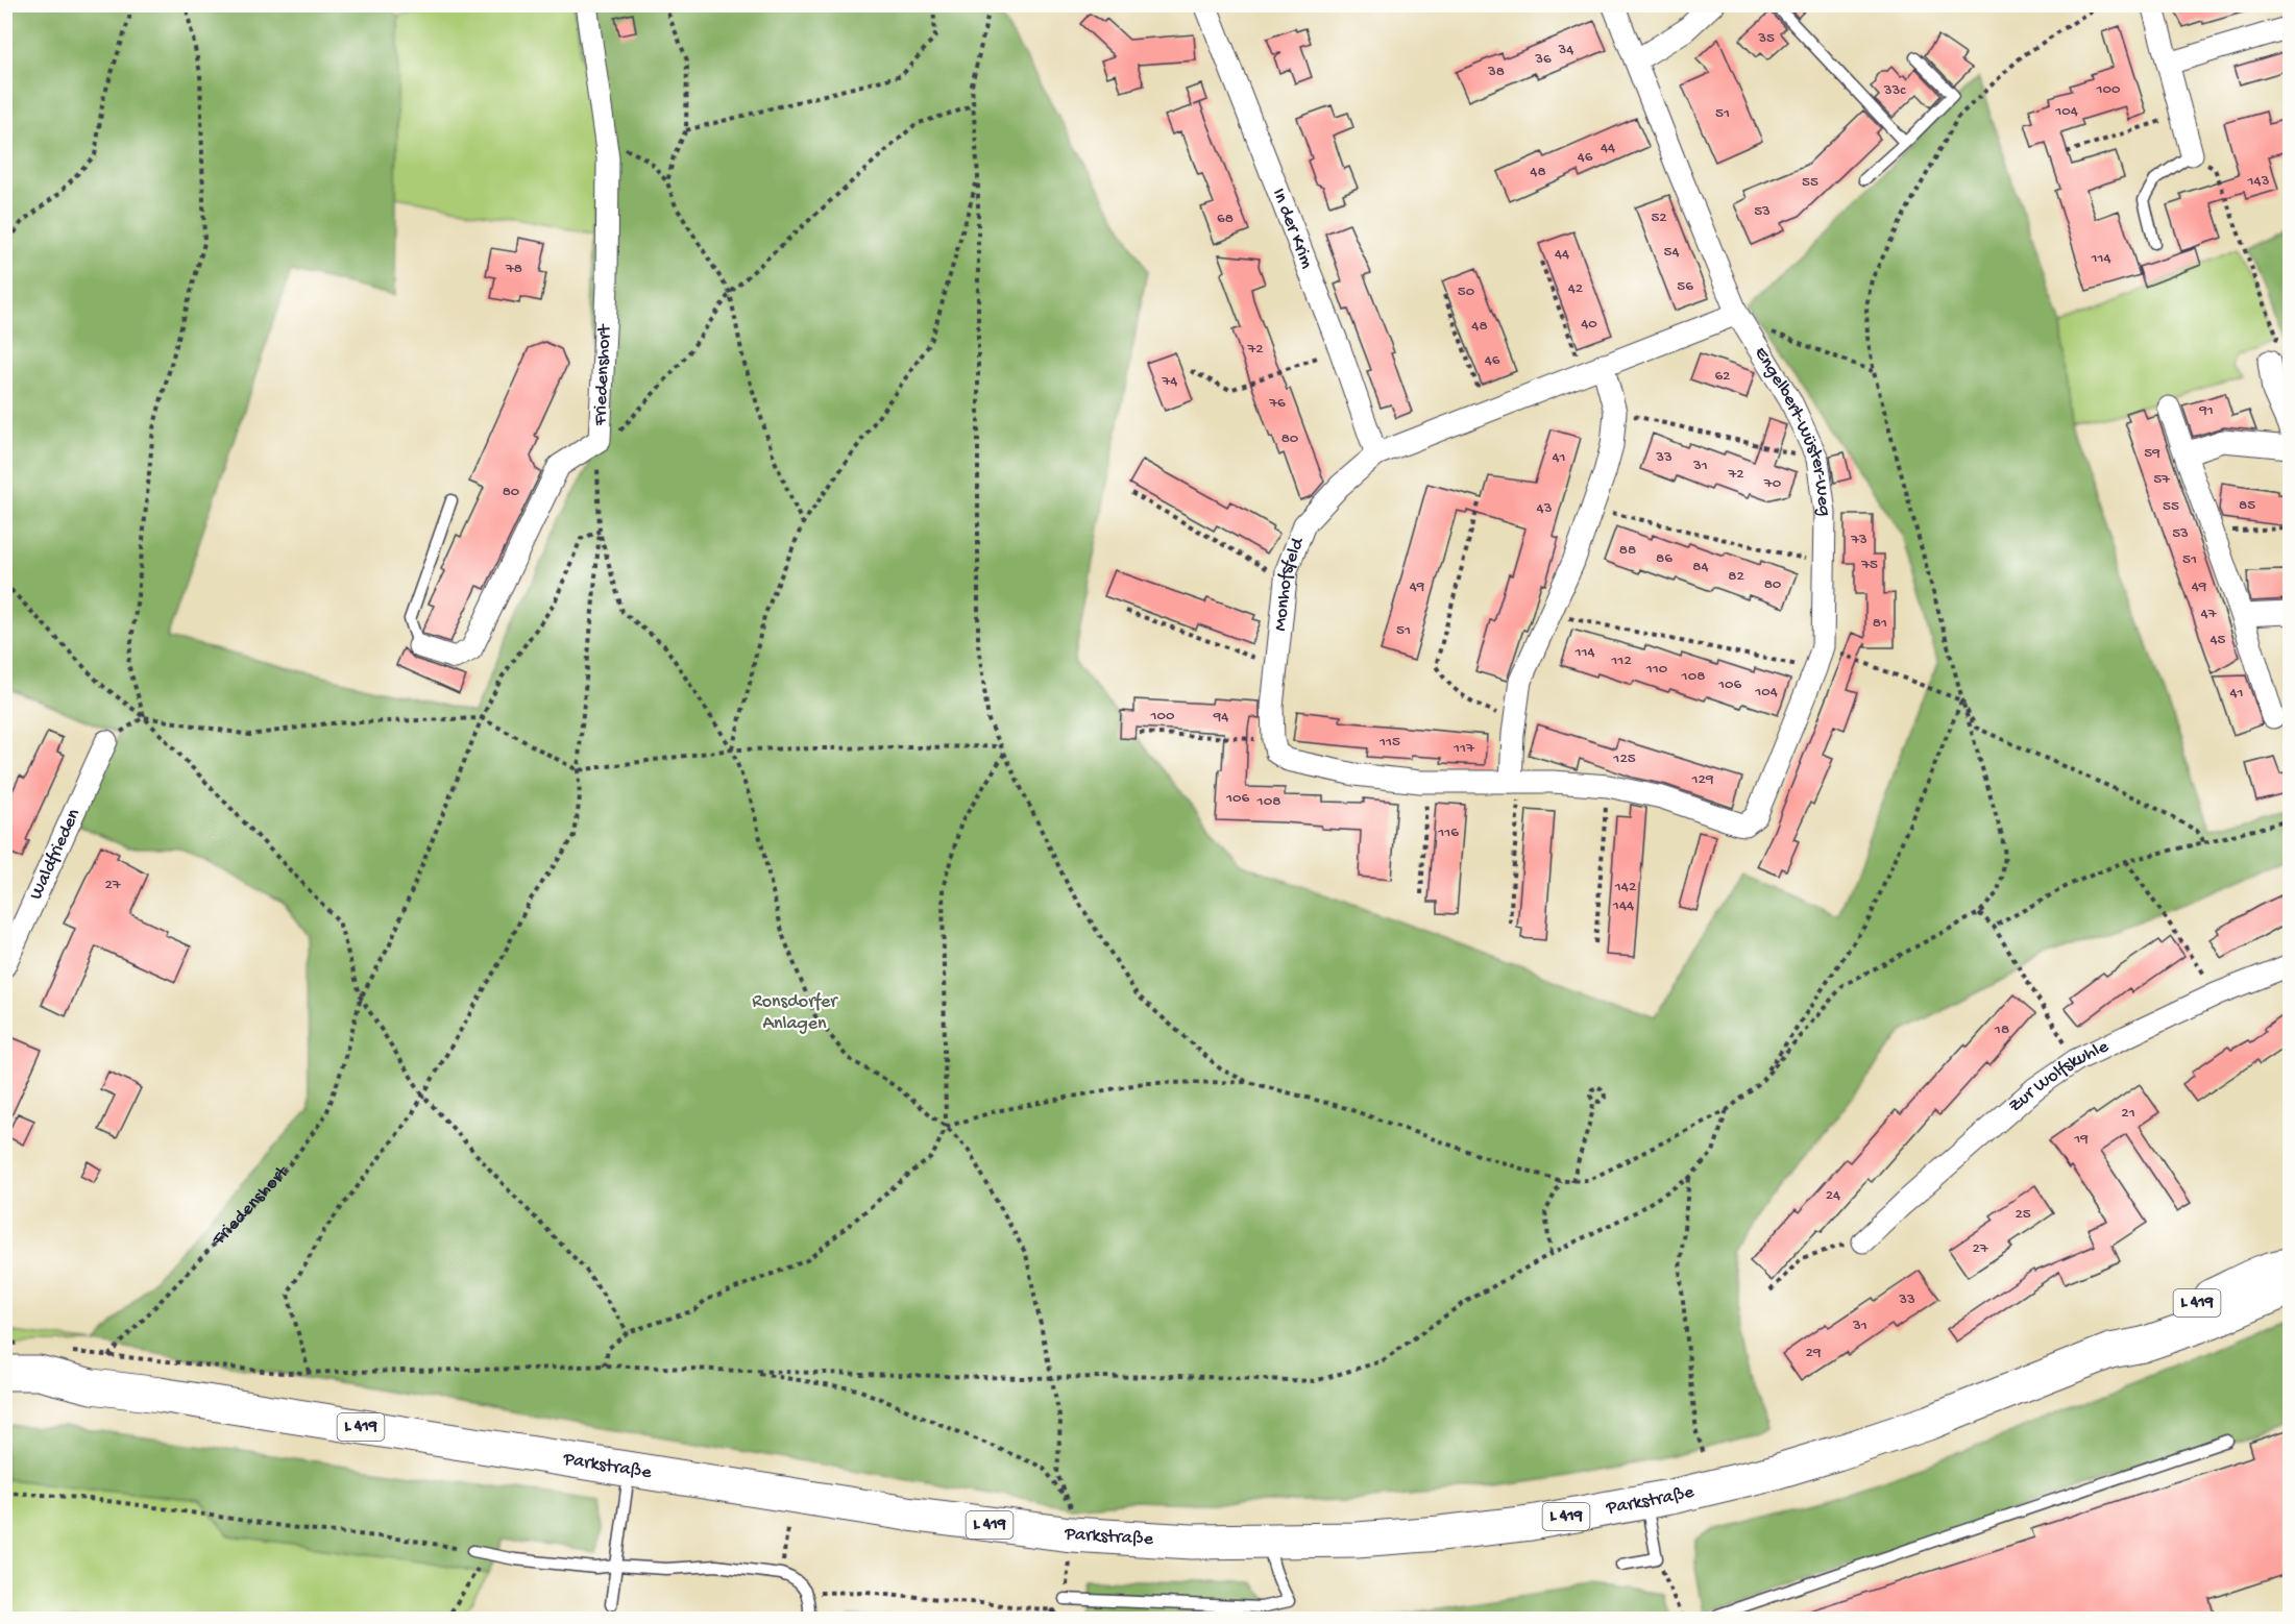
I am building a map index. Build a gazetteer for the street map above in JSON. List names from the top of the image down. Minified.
{"streets":{"main road":["L 419","Parkstraße"],"street":["In der Krim","Friedenshort","Engelbert-Wüster-Weg","Monhofsfeld","Waldfrieden","Zur Wolfskuhle"]},"crossings":[["In der Krim","Monhofsfeld"],["Friedenshort","Parkstraße"],["Engelbert-Wüster-Weg","Monhofsfeld"]],"parks":["Ronsdorfer Anlagen"],"house_numbers":["35","34","36","38","100","33c","104","51","44","46","48","143","55","53","52","68","54","44","114","78","56","42","50","40","48","72","46","62","74","76","91","80","59","41","33","31","72","57","70","80","85","55","43","53","73","88","86","51","75","84","82","80","49","49","47","81","51","45","114","112","110","108","106","104","41","100","94","115","117","125","129","106","108","116","27","142","144","18","21","19","24","25","27","33","31","29"]}
